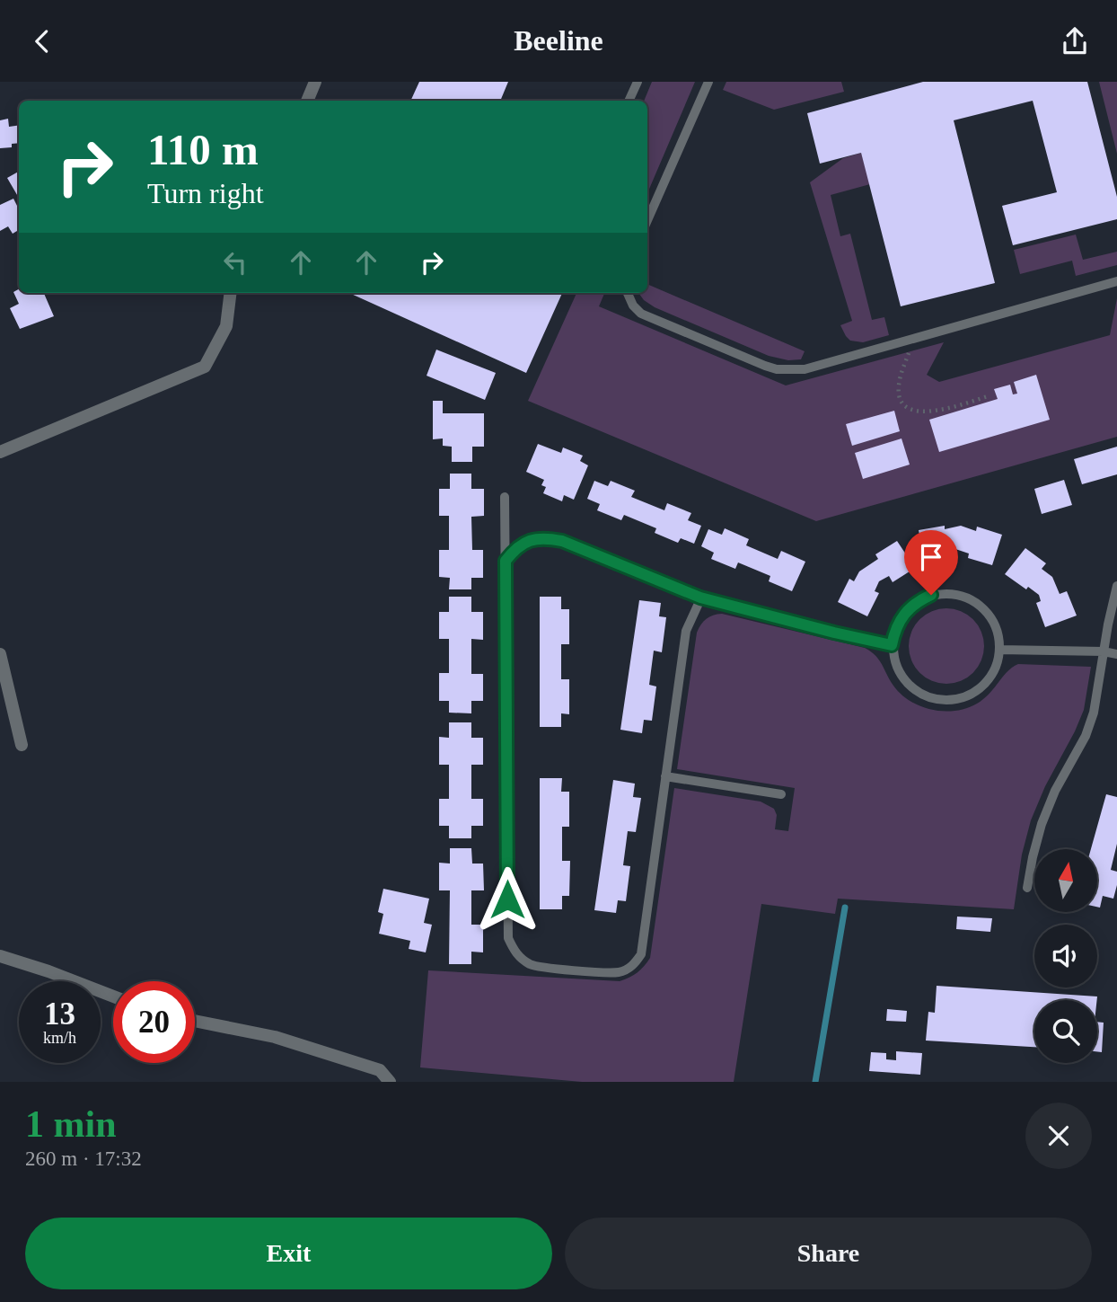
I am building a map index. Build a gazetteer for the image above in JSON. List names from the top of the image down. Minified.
{"north":"top","page":{"header":"Beeline","turn":["110 m","Turn right"],"speed":"13 km/h","limit":"20","heading":["1 min","260 m · 17:32"],"buttons":["Exit","Share"]}}
